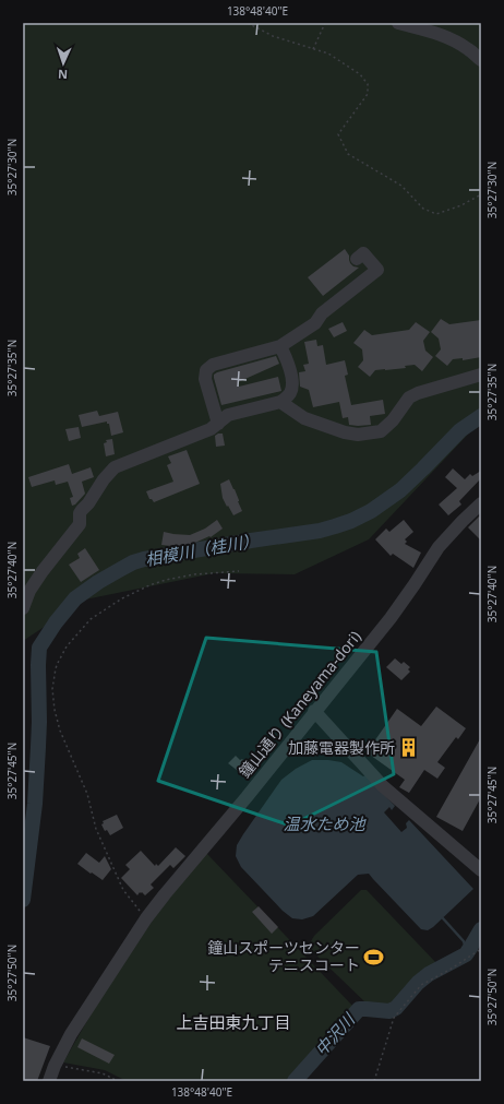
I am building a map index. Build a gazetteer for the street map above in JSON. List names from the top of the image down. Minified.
{"streets":{"street":["鐘山通り (Kaneyama-dori)"]},"districts":["上吉田東九丁目"],"water":["相模川（桂川）","温水ため池","中沢川"],"places":{"building":["加藤電器製作所"],"sports":["鐘山スポーツセンター テニスコート"]},"north":"bottom","coordinates":["138°48'40\"E","35°27'30\"N","35°27'35\"N","35°27'40\"N","35°27'45\"N","35°27'50\"N"]}
